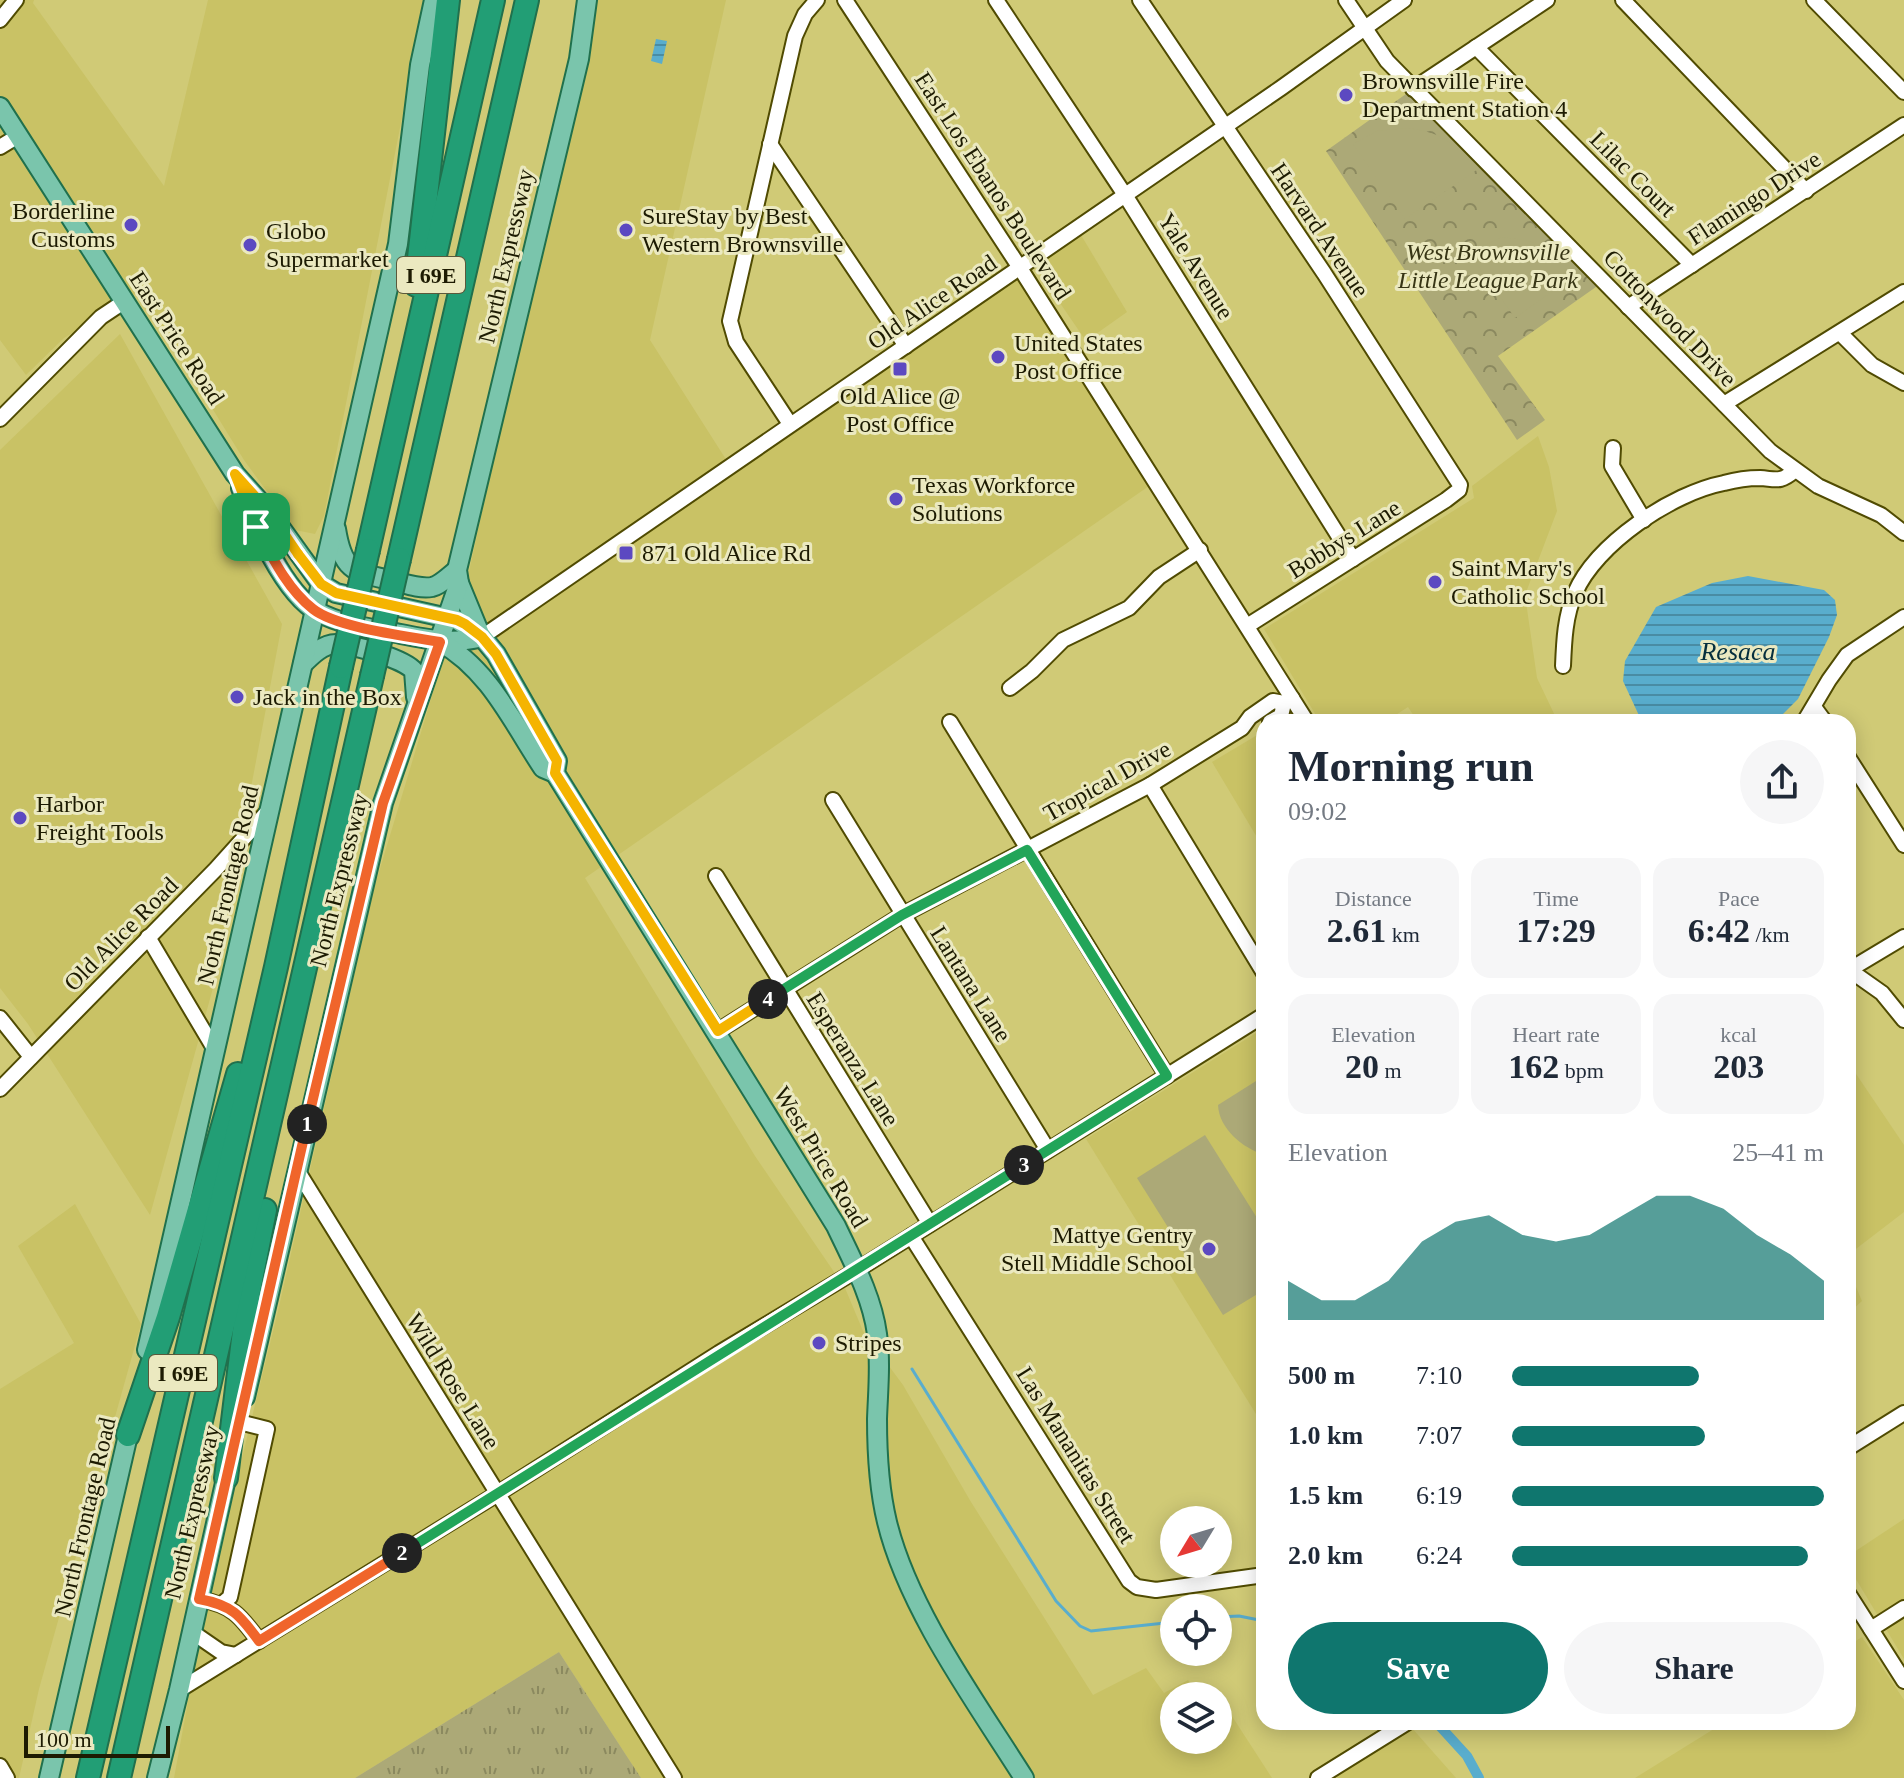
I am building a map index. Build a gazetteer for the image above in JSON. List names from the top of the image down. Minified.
{"streets":{"highway":["North Expressway","I 69E"],"main road":["East Price Road","North Frontage Road","West Price Road"],"street":["Lilac Court","East Los Ebanos Boulevard","Flamingo Drive","Harvard Avenue","Yale Avenue","Old Alice Road","Cottonwood Drive","Bobbys Lane","Tropical Drive","Lantana Lane","Esperanza Lane","Wild Rose Lane","Las Mananitas Street"]},"crossings":[["Lilac Court","Flamingo Drive"],["East Los Ebanos Boulevard","Old Alice Road"],["East Los Ebanos Boulevard","Bobbys Lane"],["East Los Ebanos Boulevard","Tropical Drive"],["Flamingo Drive","Cottonwood Drive"],["Harvard Avenue","Old Alice Road"],["Harvard Avenue","Bobbys Lane"],["North Expressway","West Price Road"],["North Expressway","Wild Rose Lane"],["Yale Avenue","Old Alice Road"],["Yale Avenue","Bobbys Lane"],["Old Alice Road","Cottonwood Drive"],["Old Alice Road","North Frontage Road"],["Old Alice Road","West Price Road"],["East Price Road","North Frontage Road"],["Tropical Drive","Lantana Lane"],["Tropical Drive","Esperanza Lane"],["Tropical Drive","West Price Road"]],"water":["Resaca"],"parks":["West Brownsville Little League Park"],"places":{"other":["Brownsville Fire Department Station 4","Borderline Customs","SureStay by Best Western Brownsville","Globo Supermarket","United States Post Office","Texas Workforce Solutions","Saint Mary's Catholic School","Jack in the Box","Harbor Freight Tools","Mattye Gentry Stell Middle School","Stripes"],"transit":["Old Alice @ Post Office","871 Old Alice Rd"]},"scale_bar":"100 m","north":"bottom left","page":{"heading":["Morning run","09:02"],"stats":[["Distance","2.61 km"],["Time","17:29"],["Pace","6:42 /km"],["Elevation","20 m"],["Heart rate","162 bpm"],["kcal","203"]],"pins":["4","1","3","2"],"chart":["Elevation","25–41 m"],"list":[{"name":"500 m","note":"7:10"},{"name":"1.0 km","note":"7:07"},{"name":"1.5 km","note":"6:19"},{"name":"2.0 km","note":"6:24"}],"buttons":["Save","Share"],"scale":"100 m"}}
